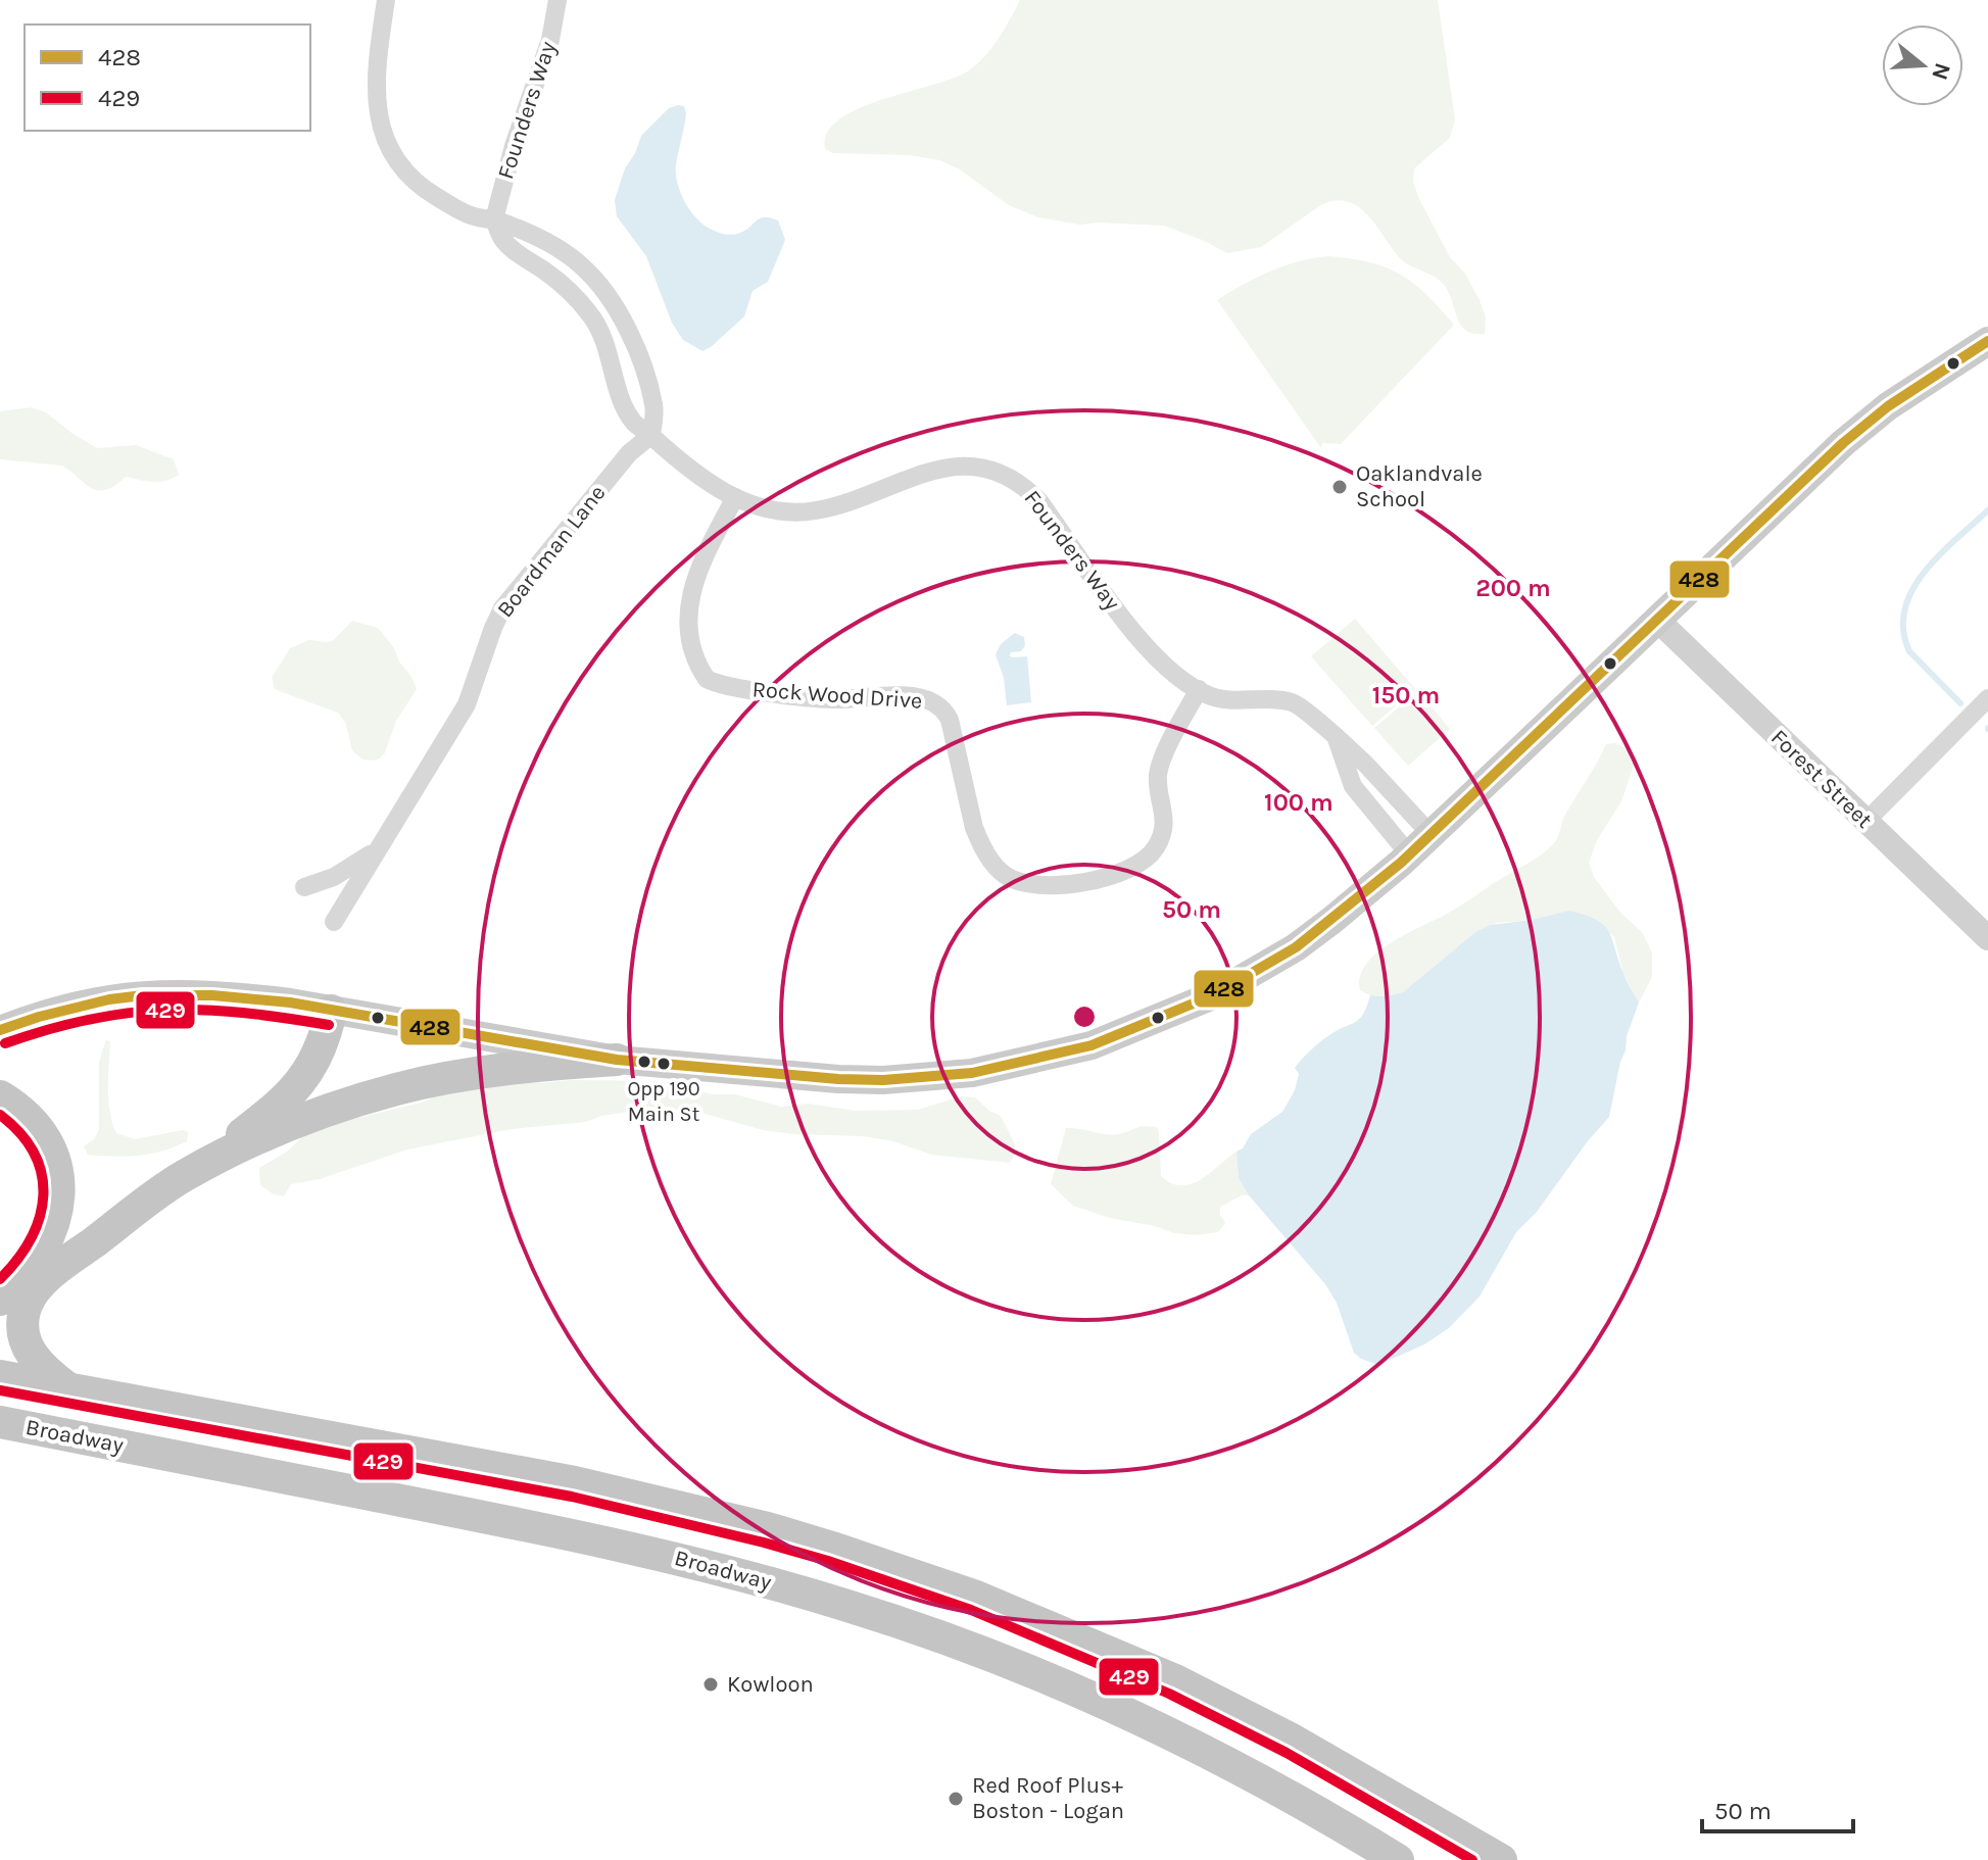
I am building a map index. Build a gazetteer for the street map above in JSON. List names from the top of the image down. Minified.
{"streets":{"highway":["Broadway"],"street":["Founders Way","Boardman Lane","Rock Wood Drive","Forest Street"]},"crossings":[["Founders Way","Boardman Lane"],["Founders Way","Rock Wood Drive"]],"places":["Oaklandvale School","Opp 190 Main St","Kowloon","Red Roof Plus+ Boston - Logan"],"lines":["transit line 428","transit line 429"],"legend":["428","429"],"scale_bar":"50 m","north":"right","rings":["200 m","150 m","100 m","50 m"]}
